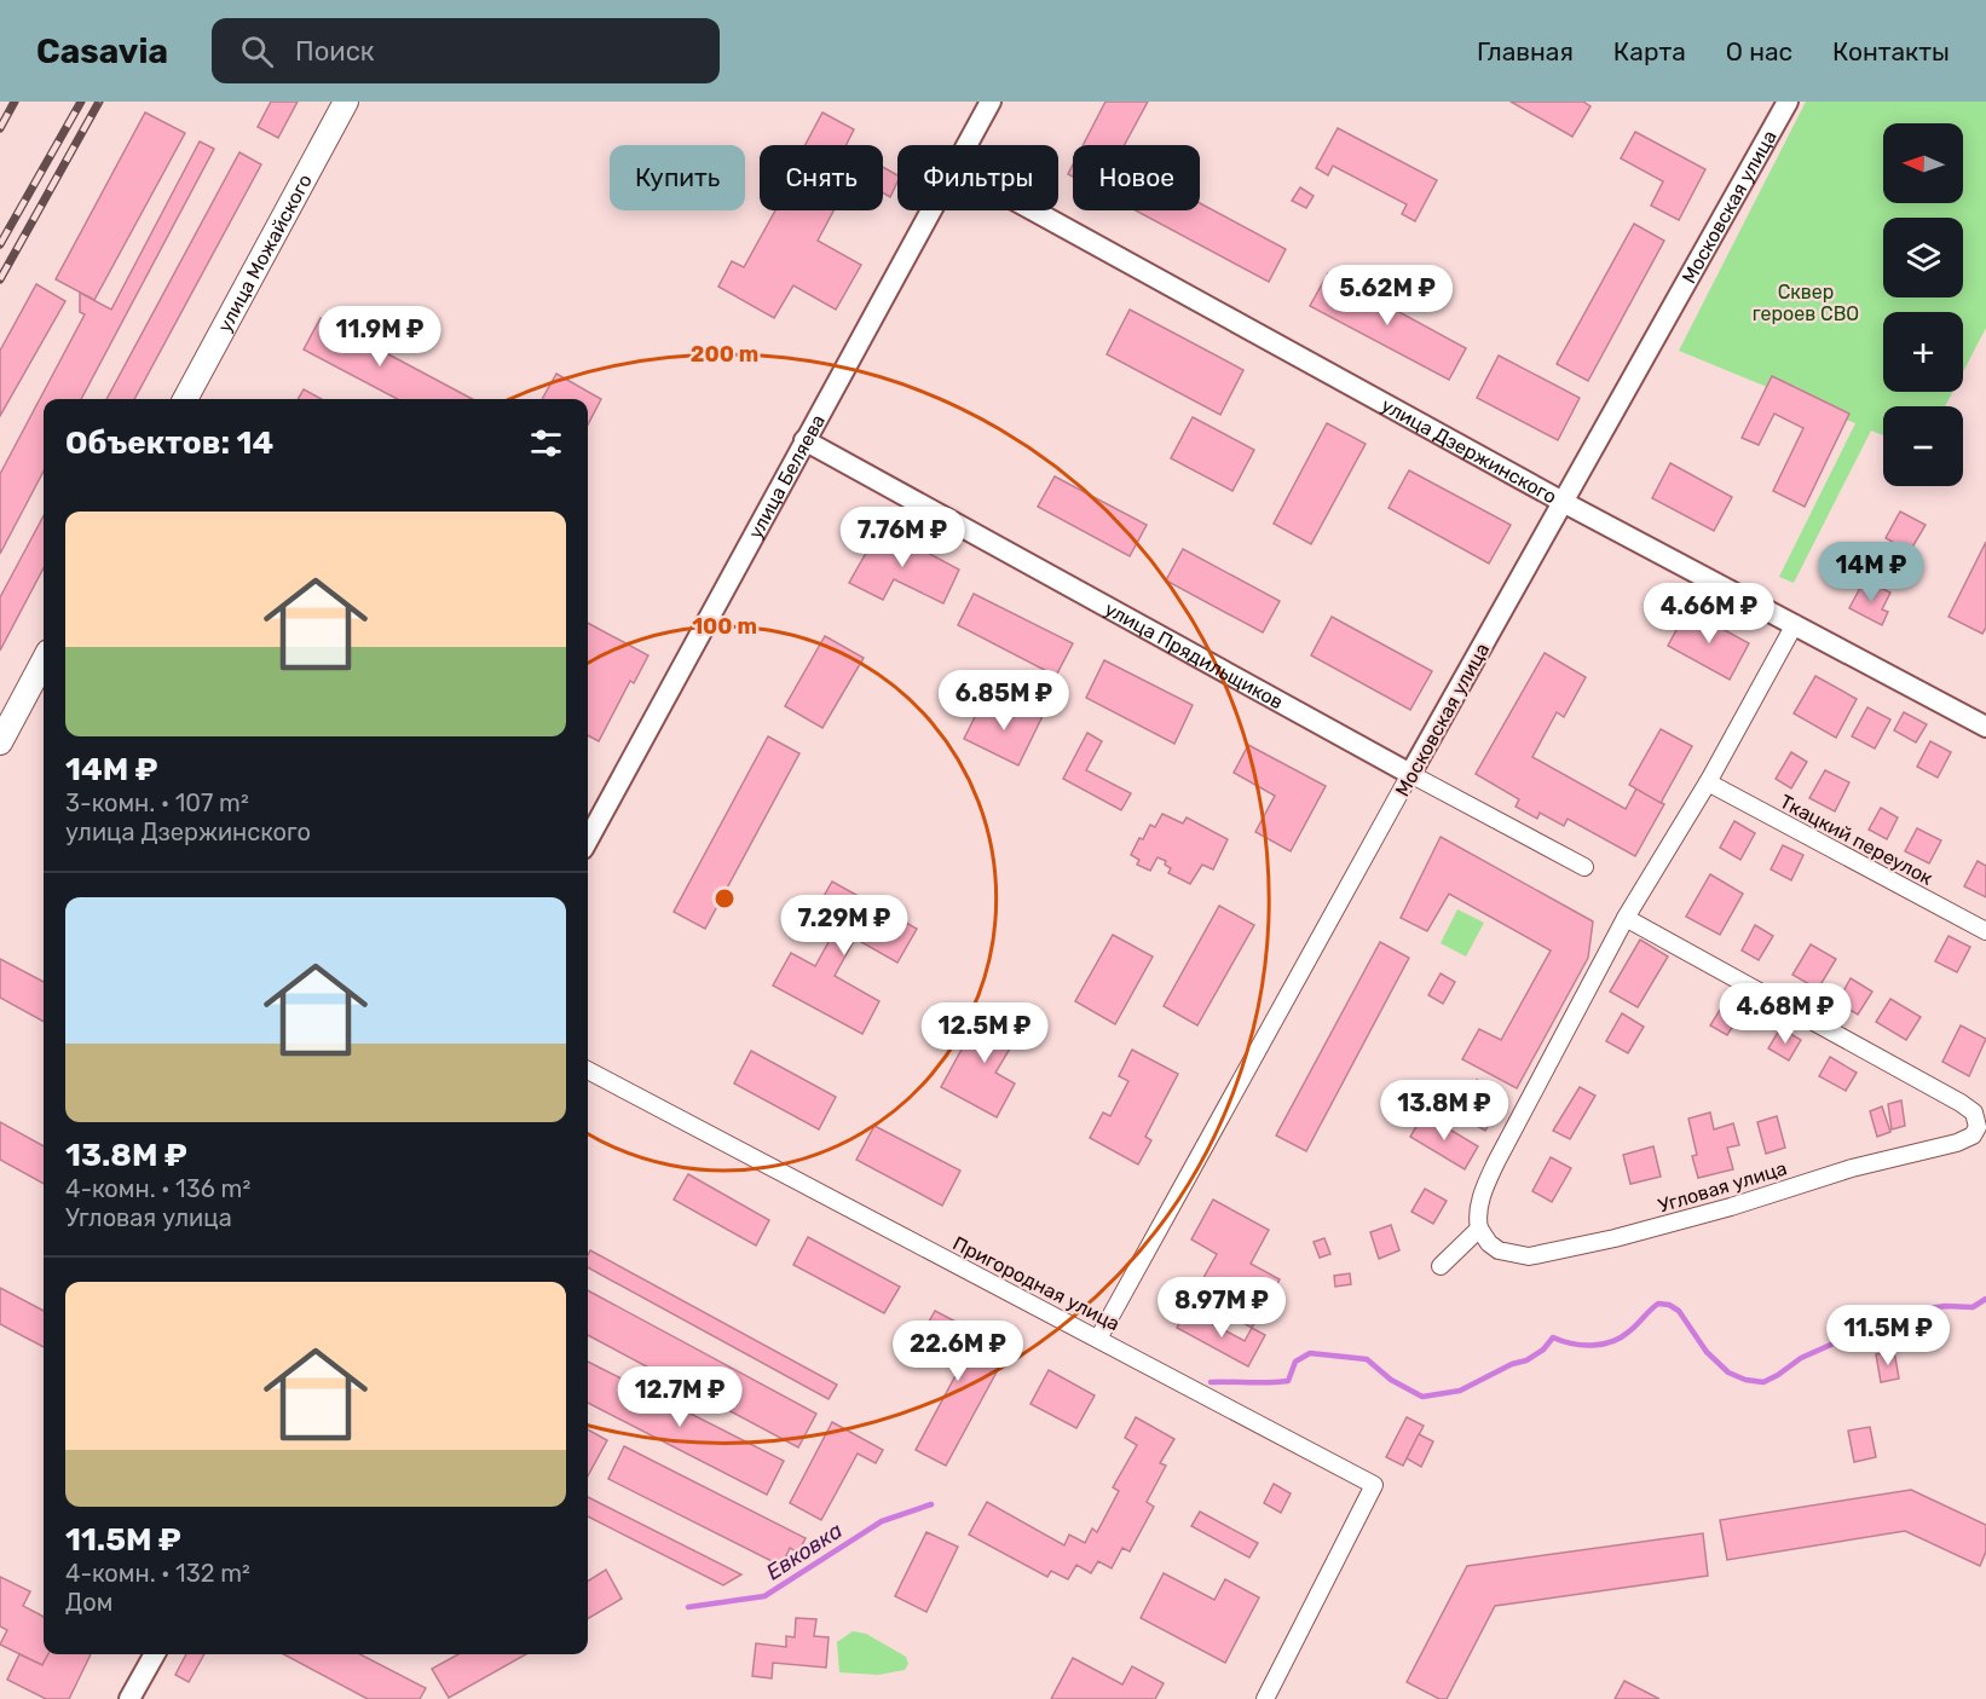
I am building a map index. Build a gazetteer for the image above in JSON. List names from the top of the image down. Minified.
{"streets":{"main road":["улица Можайского"],"street":["Московская улица","улица Дзержинского","улица Беляева","улица Прядильщиков","Ткацкий переулок","Угловая улица","Пригородная улица"]},"crossings":[["Московская улица","улица Дзержинского"],["Московская улица","улица Прядильщиков"],["Московская улица","Пригородная улица"],["улица Беляева","улица Прядильщиков"]],"water":["Евковка"],"parks":["Сквер героев СВО"],"north":"left","page":{"header":"Casavia","search":"Поиск","nav":["Главная","Карта","О нас","Контакты"],"map_buttons":["+","−"],"chip":["Купить","Снять","Фильтры","Новое"],"price":["5.62M ₽","11.9M ₽","7.76M ₽","14M ₽","4.66M ₽","6.85M ₽","7.29M ₽","4.68M ₽","12.5M ₽","13.8M ₽","8.97M ₽","11.5M ₽","22.6M ₽","12.7M ₽"],"heading":"Объектов: 14","list":[{"name":"14M ₽","note":"3-комн. · 107 m² · улица Дзержинского"},{"name":"13.8M ₽","note":"4-комн. · 136 m² · Угловая улица"},{"name":"11.5M ₽","note":"4-комн. · 132 m² · Дом"}]},"rings":["200 m","100 m"]}
